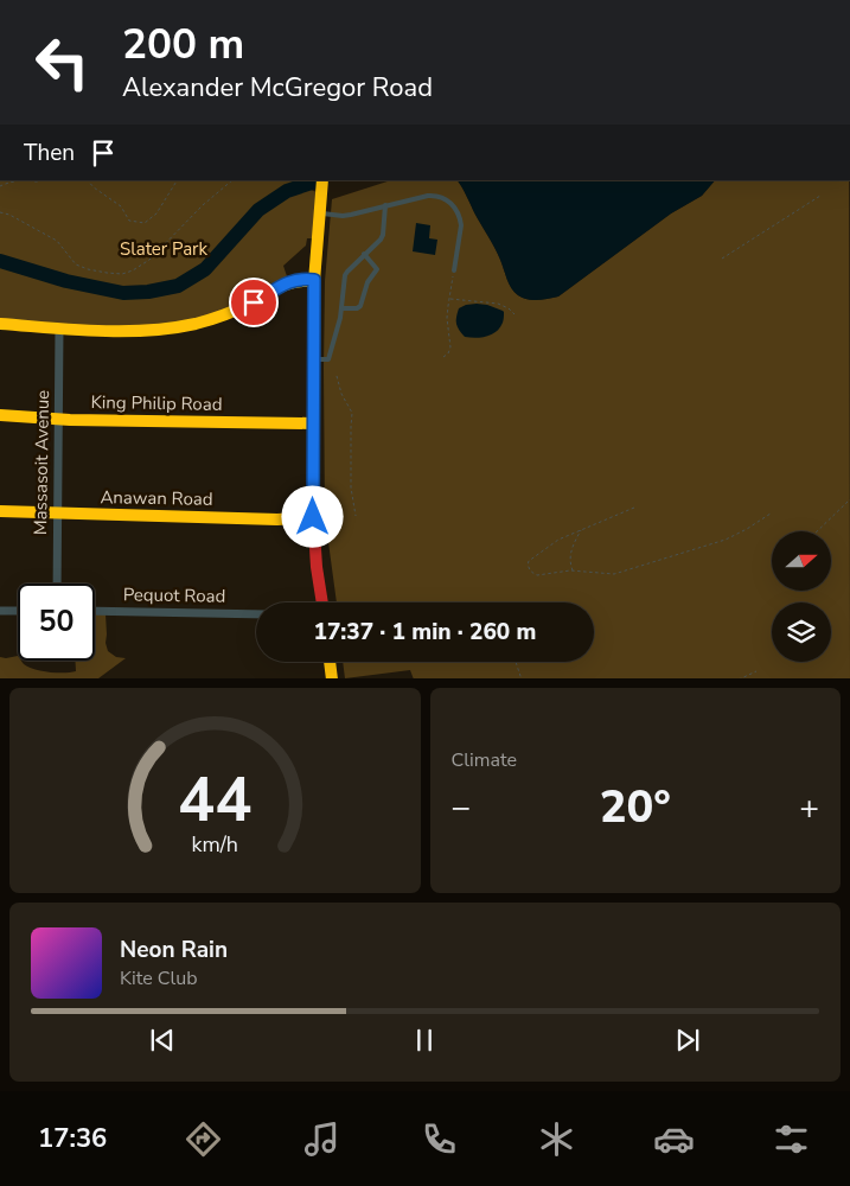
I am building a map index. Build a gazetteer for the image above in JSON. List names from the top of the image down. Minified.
{"streets":{"street":["King Philip Road","Massasoit Avenue","Anawan Road","Pequot Road"]},"crossings":[["King Philip Road","Massasoit Avenue"],["Massasoit Avenue","Anawan Road"]],"parks":["Slater Park"],"north":"right","page":{"turn":["200 m","Alexander McGregor Road"],"then":"Then","limit":"50","trip":"17:37 · 1 min · 260 m","tile":"Climate","heat":["−","20°","+"],"song":["Neon Rain","Kite Club"],"tabs":"17:36","gauge":["44","km/h"]}}
